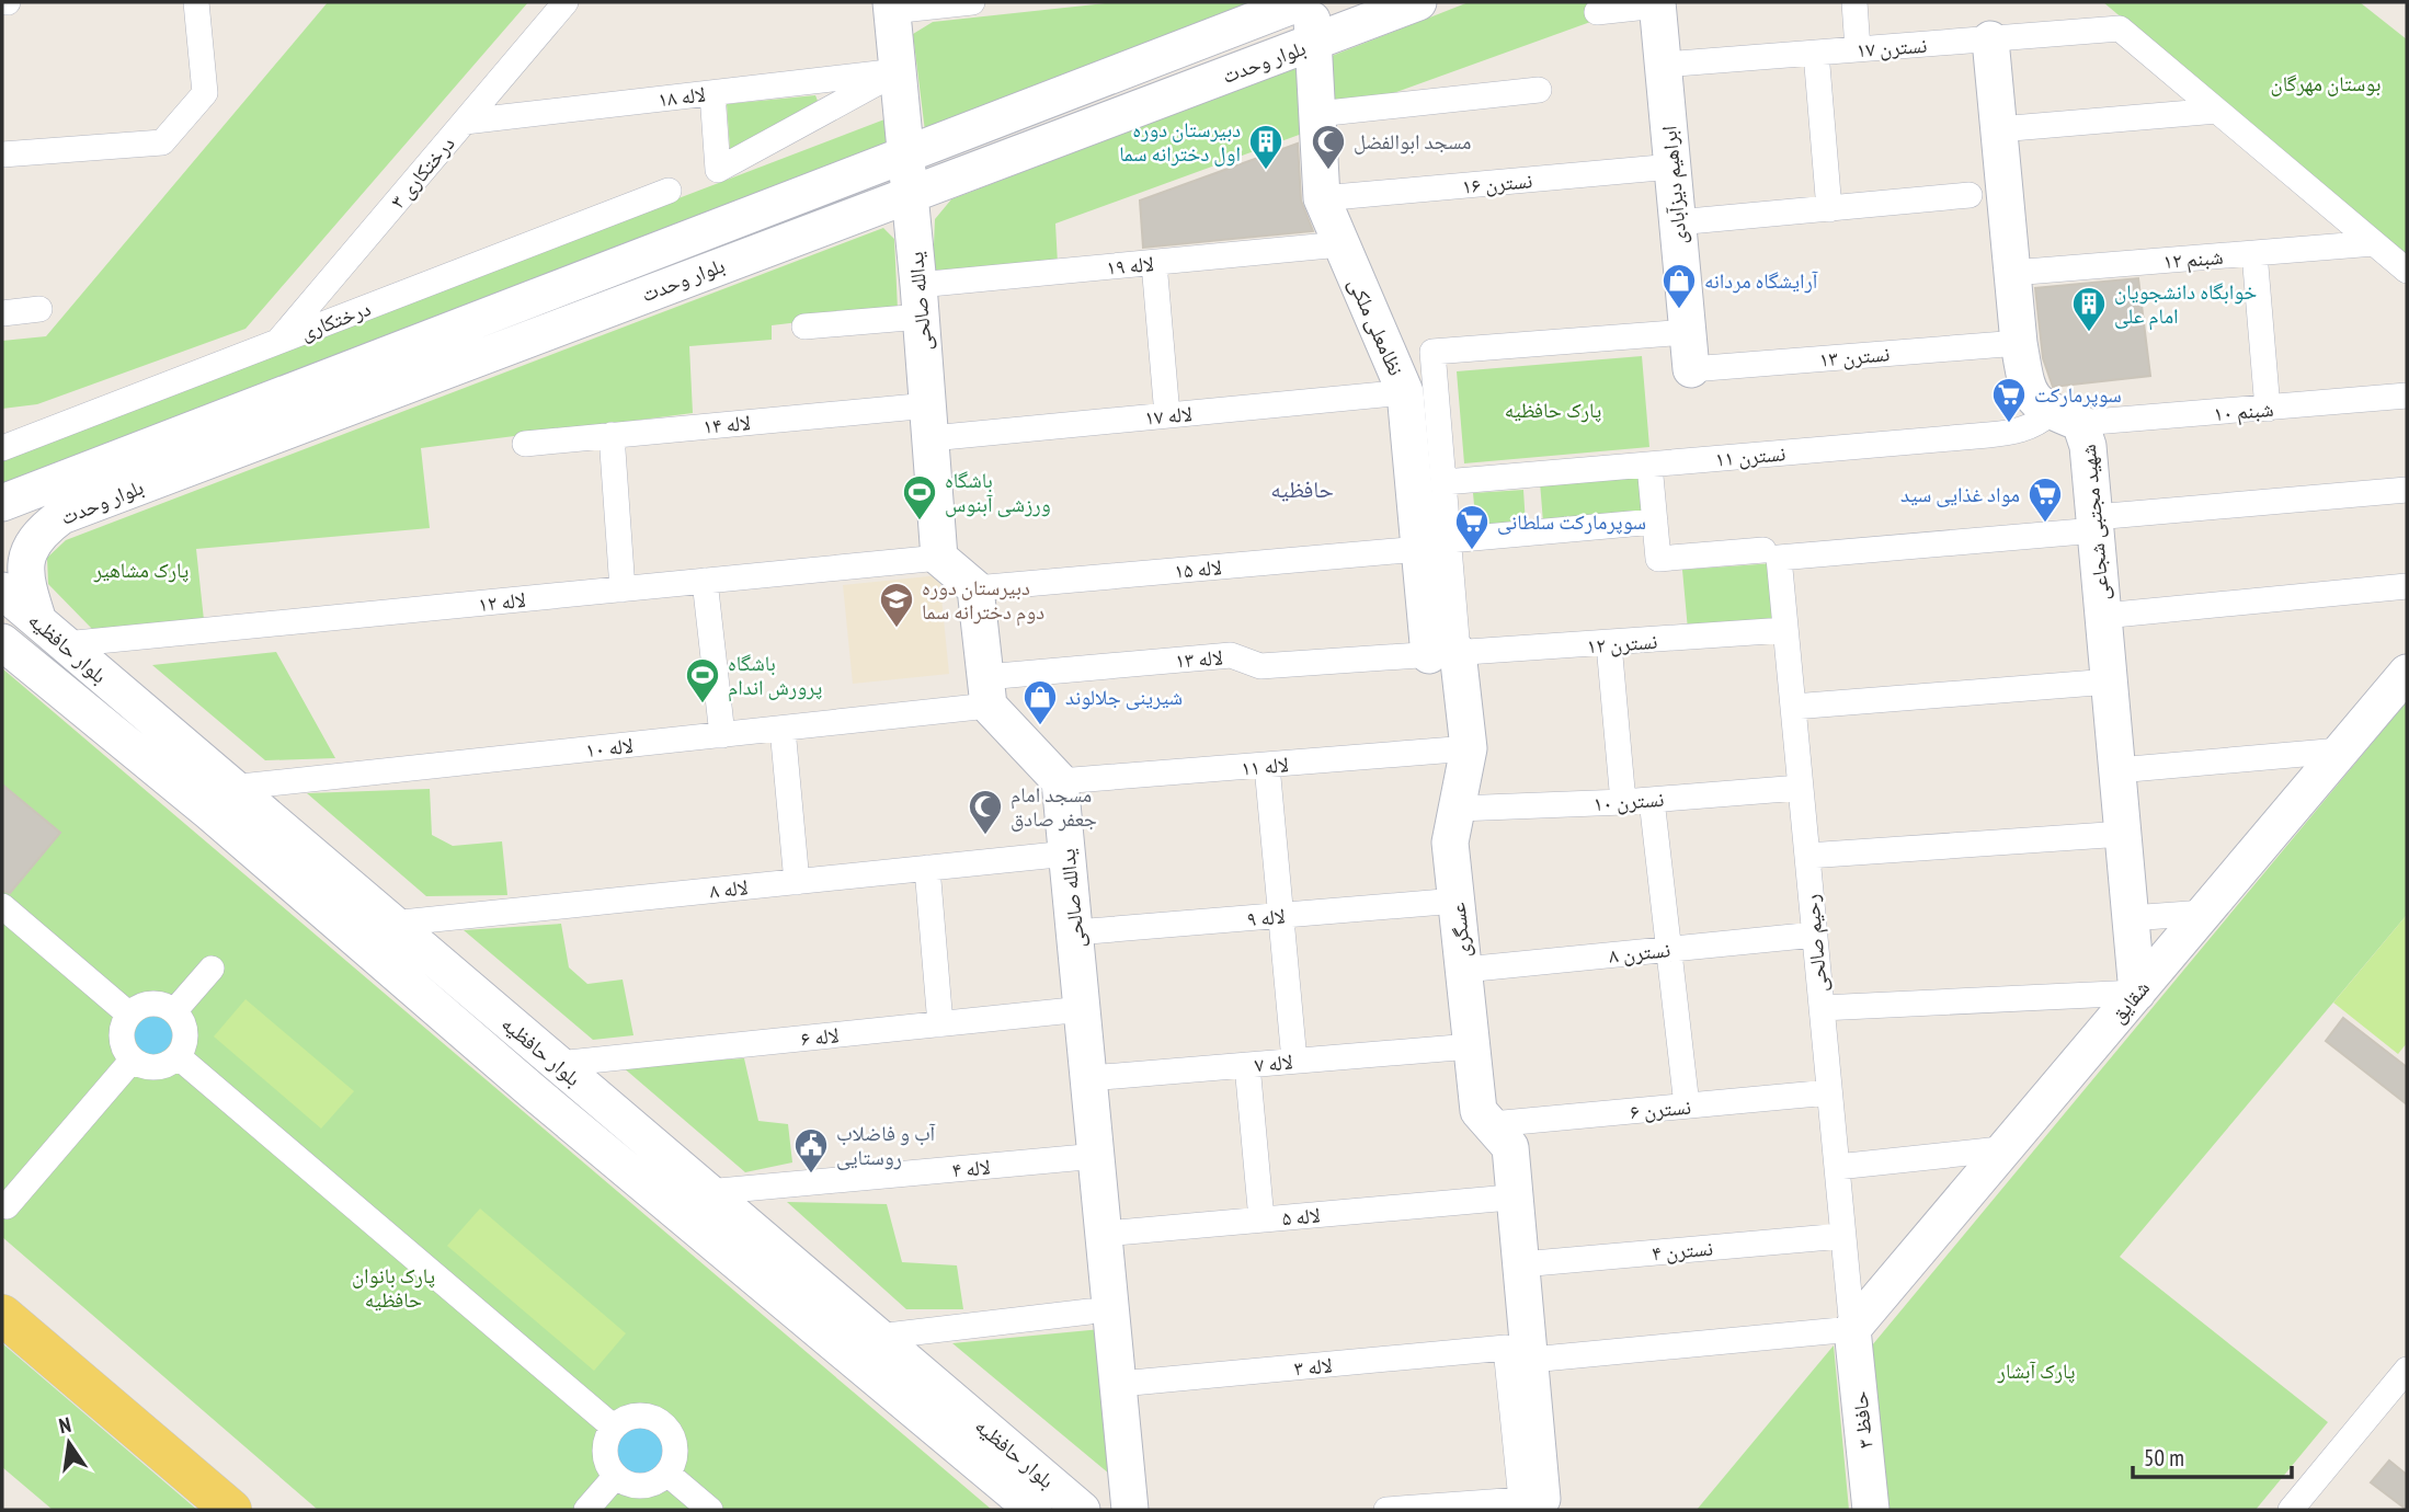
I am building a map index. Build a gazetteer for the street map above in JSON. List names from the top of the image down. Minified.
{"streets":{"street":["نسترن ۱۷","بلوار وحدت","لاله ۱۸","درختکاری ۳","نسترن ۱۶","ابراهیم دیزآبادی","شبنم ۱۲","لاله ۱۹","یدالله صالحی","درختکاری","نظامعلی ملکی","نسترن ۱۳","شبنم ۱۰","لاله ۱۷","لاله ۱۴","نسترن ۱۱","شهید مجتبی شجاعی","لاله ۱۵","لاله ۱۲","نسترن ۱۲","بلوار حافظیه","لاله ۱۳","لاله ۱۰","لاله ۱۱","نسترن ۱۰","لاله ۸","لاله ۹","عسگری","رحیم صالحی","نسترن ۸","شقایق","لاله ۶","لاله ۷","نسترن ۶","لاله ۴","لاله ۵","نسترن ۴","لاله ۳","حافظ ۳"]},"crossings":[["نسترن ۱۷","ابراهیم دیزآبادی"],["نسترن ۱۷","شهید مجتبی شجاعی"],["بلوار وحدت","یدالله صالحی"],["بلوار وحدت","نظامعلی ملکی"],["بلوار وحدت","لاله ۱۲"],["بلوار وحدت","بلوار حافظیه"],["لاله ۱۸","درختکاری ۳"],["لاله ۱۸","یدالله صالحی"],["درختکاری ۳","درختکاری"],["نسترن ۱۶","ابراهیم دیزآبادی"],["نسترن ۱۶","نظامعلی ملکی"],["ابراهیم دیزآبادی","نسترن ۱۳"],["شبنم ۱۲","شهید مجتبی شجاعی"],["لاله ۱۹","یدالله صالحی"],["لاله ۱۹","نظامعلی ملکی"],["یدالله صالحی","لاله ۱۷"],["یدالله صالحی","لاله ۱۴"],["یدالله صالحی","لاله ۱۲"],["یدالله صالحی","لاله ۱۱"],["یدالله صالحی","لاله ۸"],["یدالله صالحی","لاله ۹"],["یدالله صالحی","لاله ۶"],["یدالله صالحی","لاله ۷"],["یدالله صالحی","لاله ۴"],["یدالله صالحی","لاله ۵"],["یدالله صالحی","لاله ۳"],["نظامعلی ملکی","لاله ۱۷"],["نظامعلی ملکی","لاله ۱۵"],["نظامعلی ملکی","نسترن ۱۲"],["نظامعلی ملکی","لاله ۱۳"],["نظامعلی ملکی","عسگری"],["نسترن ۱۳","شهید مجتبی شجاعی"],["شبنم ۱۰","نسترن ۱۱"],["شبنم ۱۰","شهید مجتبی شجاعی"],["لاله ۱۷","لاله ۱۴"],["نسترن ۱۱","شهید مجتبی شجاعی"],["شهید مجتبی شجاعی","شقایق"],["لاله ۱۲","بلوار حافظیه"],["نسترن ۱۲","لاله ۱۳"],["نسترن ۱۲","عسگری"],["نسترن ۱۲","رحیم صالحی"],["بلوار حافظیه","لاله ۱۰"],["بلوار حافظیه","لاله ۸"],["بلوار حافظیه","لاله ۶"],["بلوار حافظیه","لاله ۴"],["لاله ۱۳","لاله ۱۰"],["لاله ۱۳","عسگری"],["لاله ۱۱","عسگری"],["نسترن ۱۰","عسگری"],["نسترن ۱۰","رحیم صالحی"],["لاله ۹","عسگری"],["عسگری","نسترن ۸"],["عسگری","نسترن ۶"],["عسگری","نسترن ۴"],["عسگری","لاله ۳"],["رحیم صالحی","نسترن ۸"],["رحیم صالحی","شقایق"],["رحیم صالحی","نسترن ۶"],["رحیم صالحی","نسترن ۴"],["رحیم صالحی","لاله ۳"],["رحیم صالحی","حافظ ۳"],["شقایق","لاله ۳"],["شقایق","حافظ ۳"],["لاله ۳","حافظ ۳"]],"districts":["حافظیه"],"parks":["بوستان مهرگان","پارک حافظیه","پارک مشاهیر","پارک بانوان حافظیه","پارک آبشار"],"places":{"building":["دبیرستان دوره اول دخترانه سما","خوابگاه دانشجویان امام علی"],"mosque":["مسجد ابوالفضل","مسجد امام جعفر صادق"],"shop":["آرایشگاه مردانه","شیرینی جلالوند"],"supermarket":["سوپرمارکت","مواد غذایی سید","سوپرمارکت سلطانی"],"sports":["باشگاه ورزشی آبنوس","باشگاه پرورش اندام"],"school or university":["دبیرستان دوره دوم دخترانه سما"],"public building":["آب و فاضلاب روستایی"]},"scale_bar":"50 m","north":"top"}
